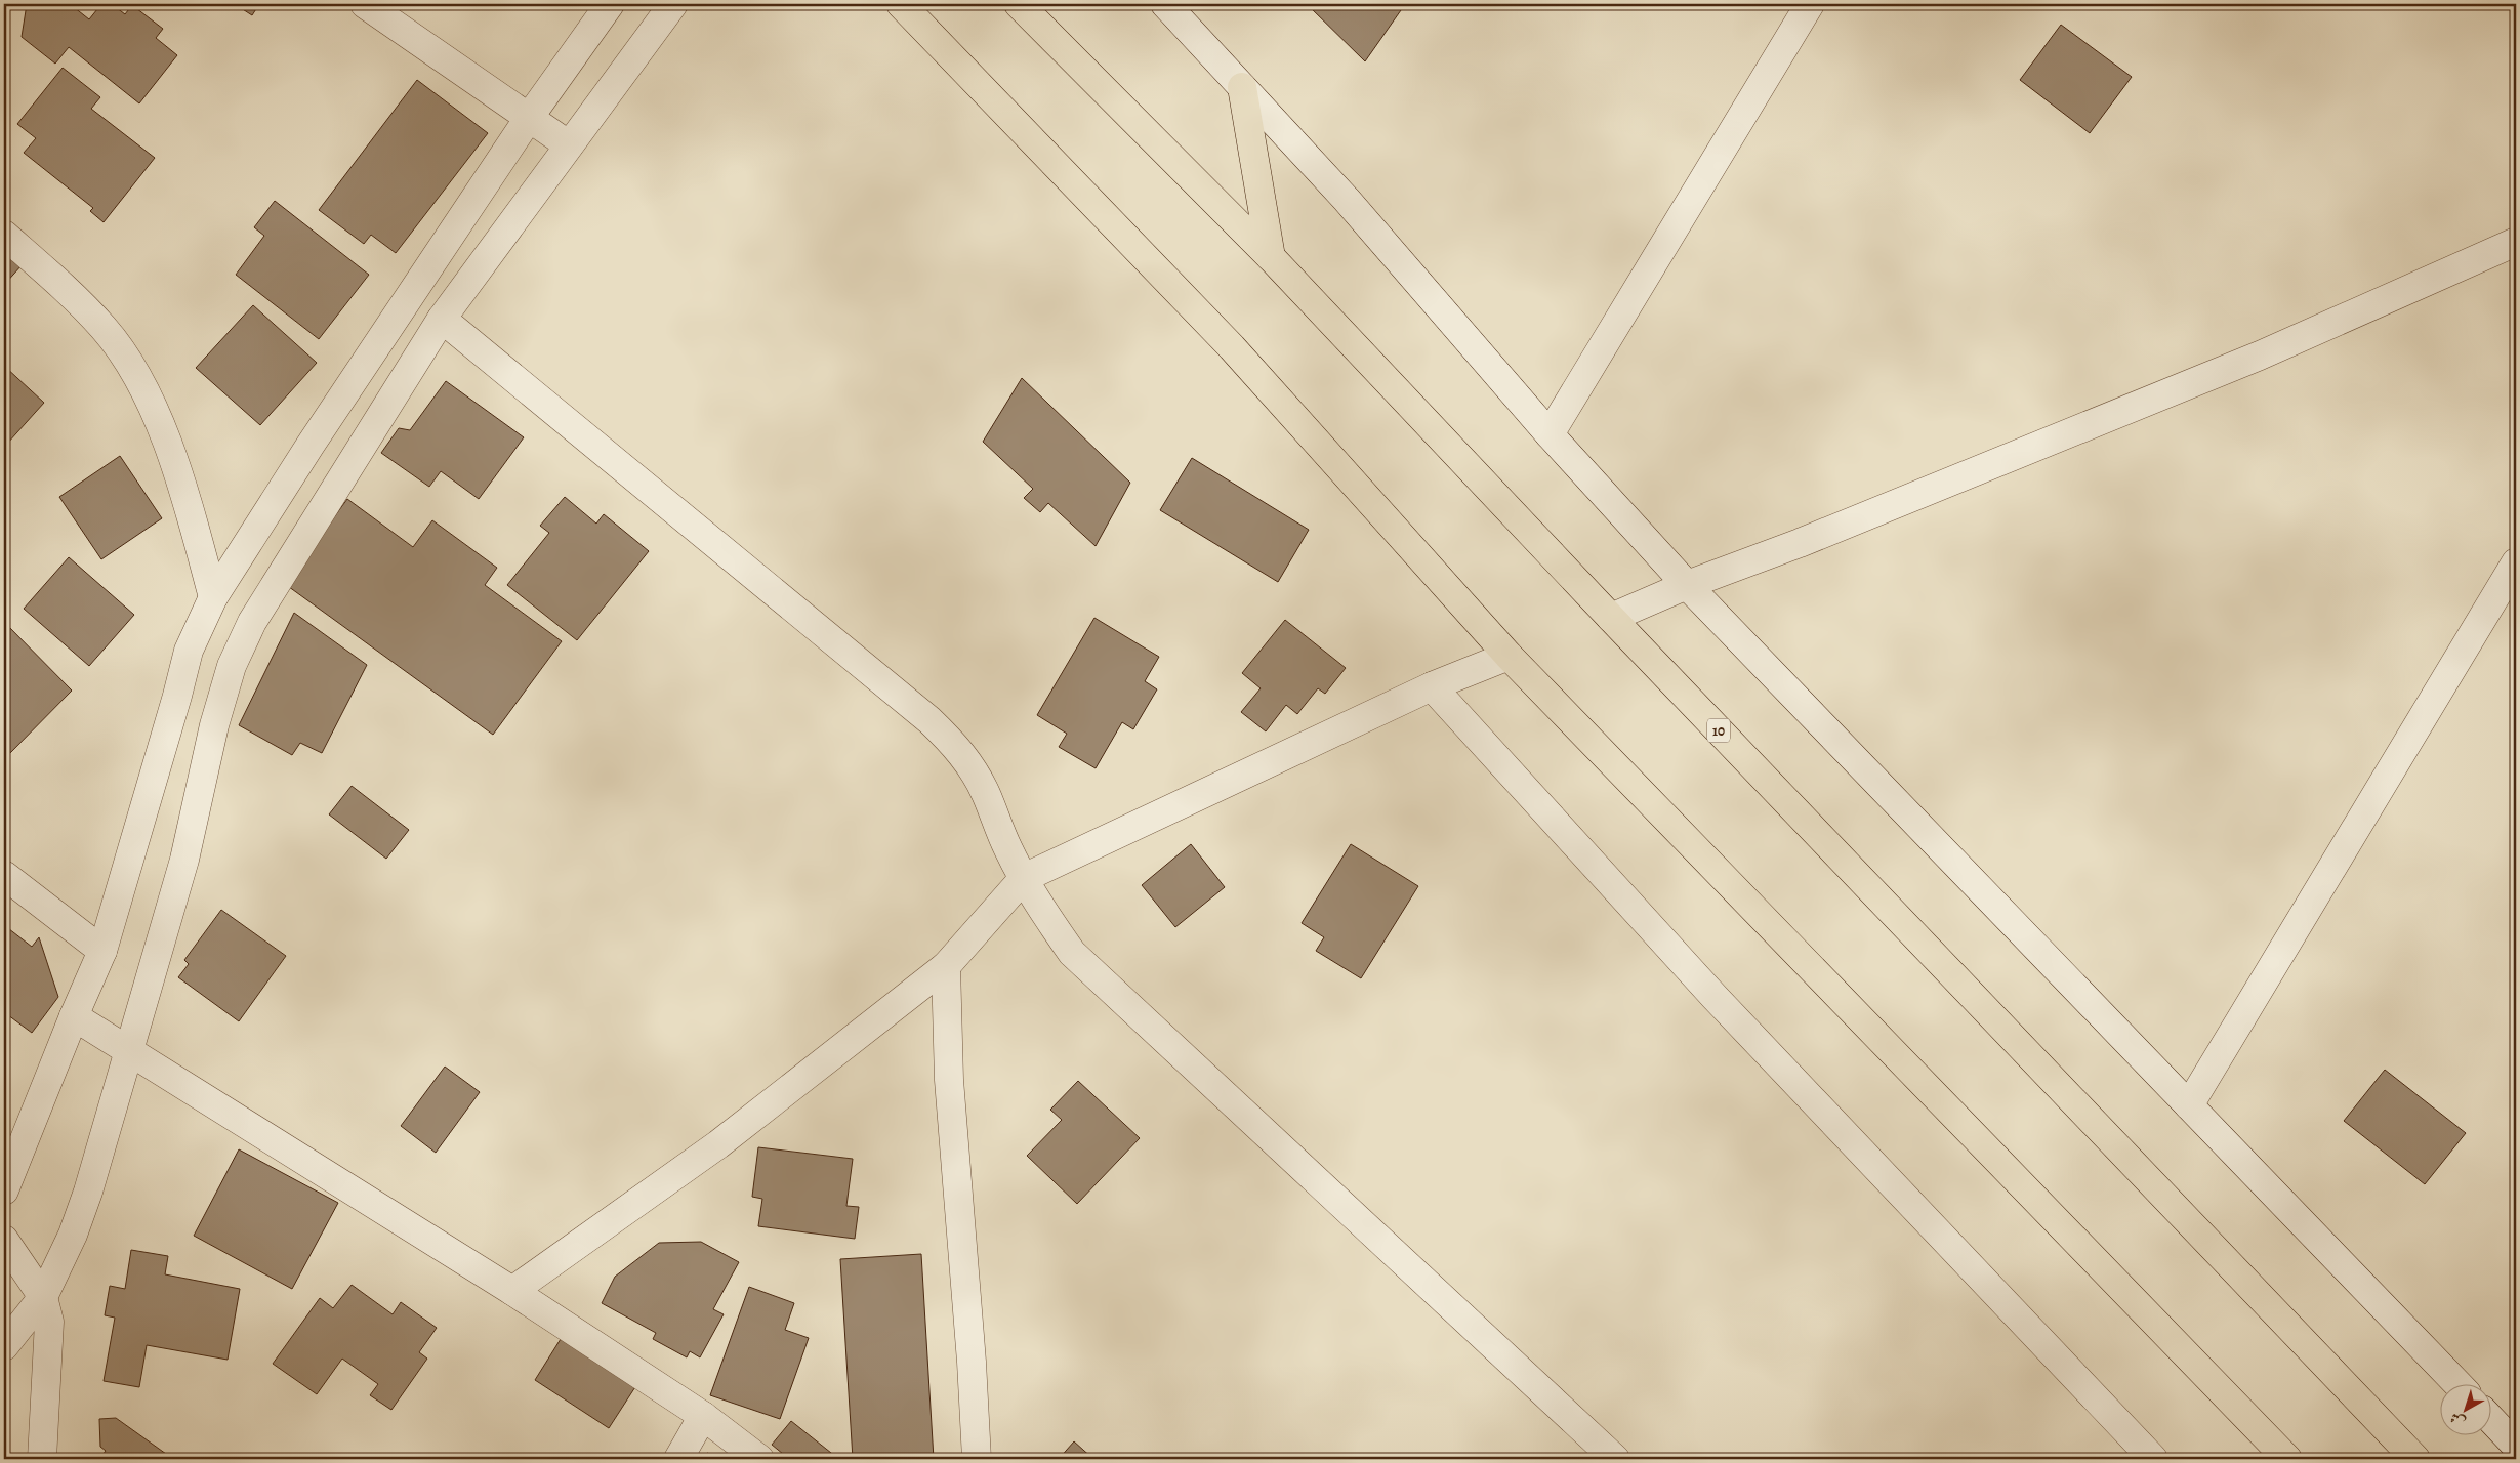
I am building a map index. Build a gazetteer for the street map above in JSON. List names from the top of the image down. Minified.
{"streets":{"highway":["10"]},"north":"bottom left"}
